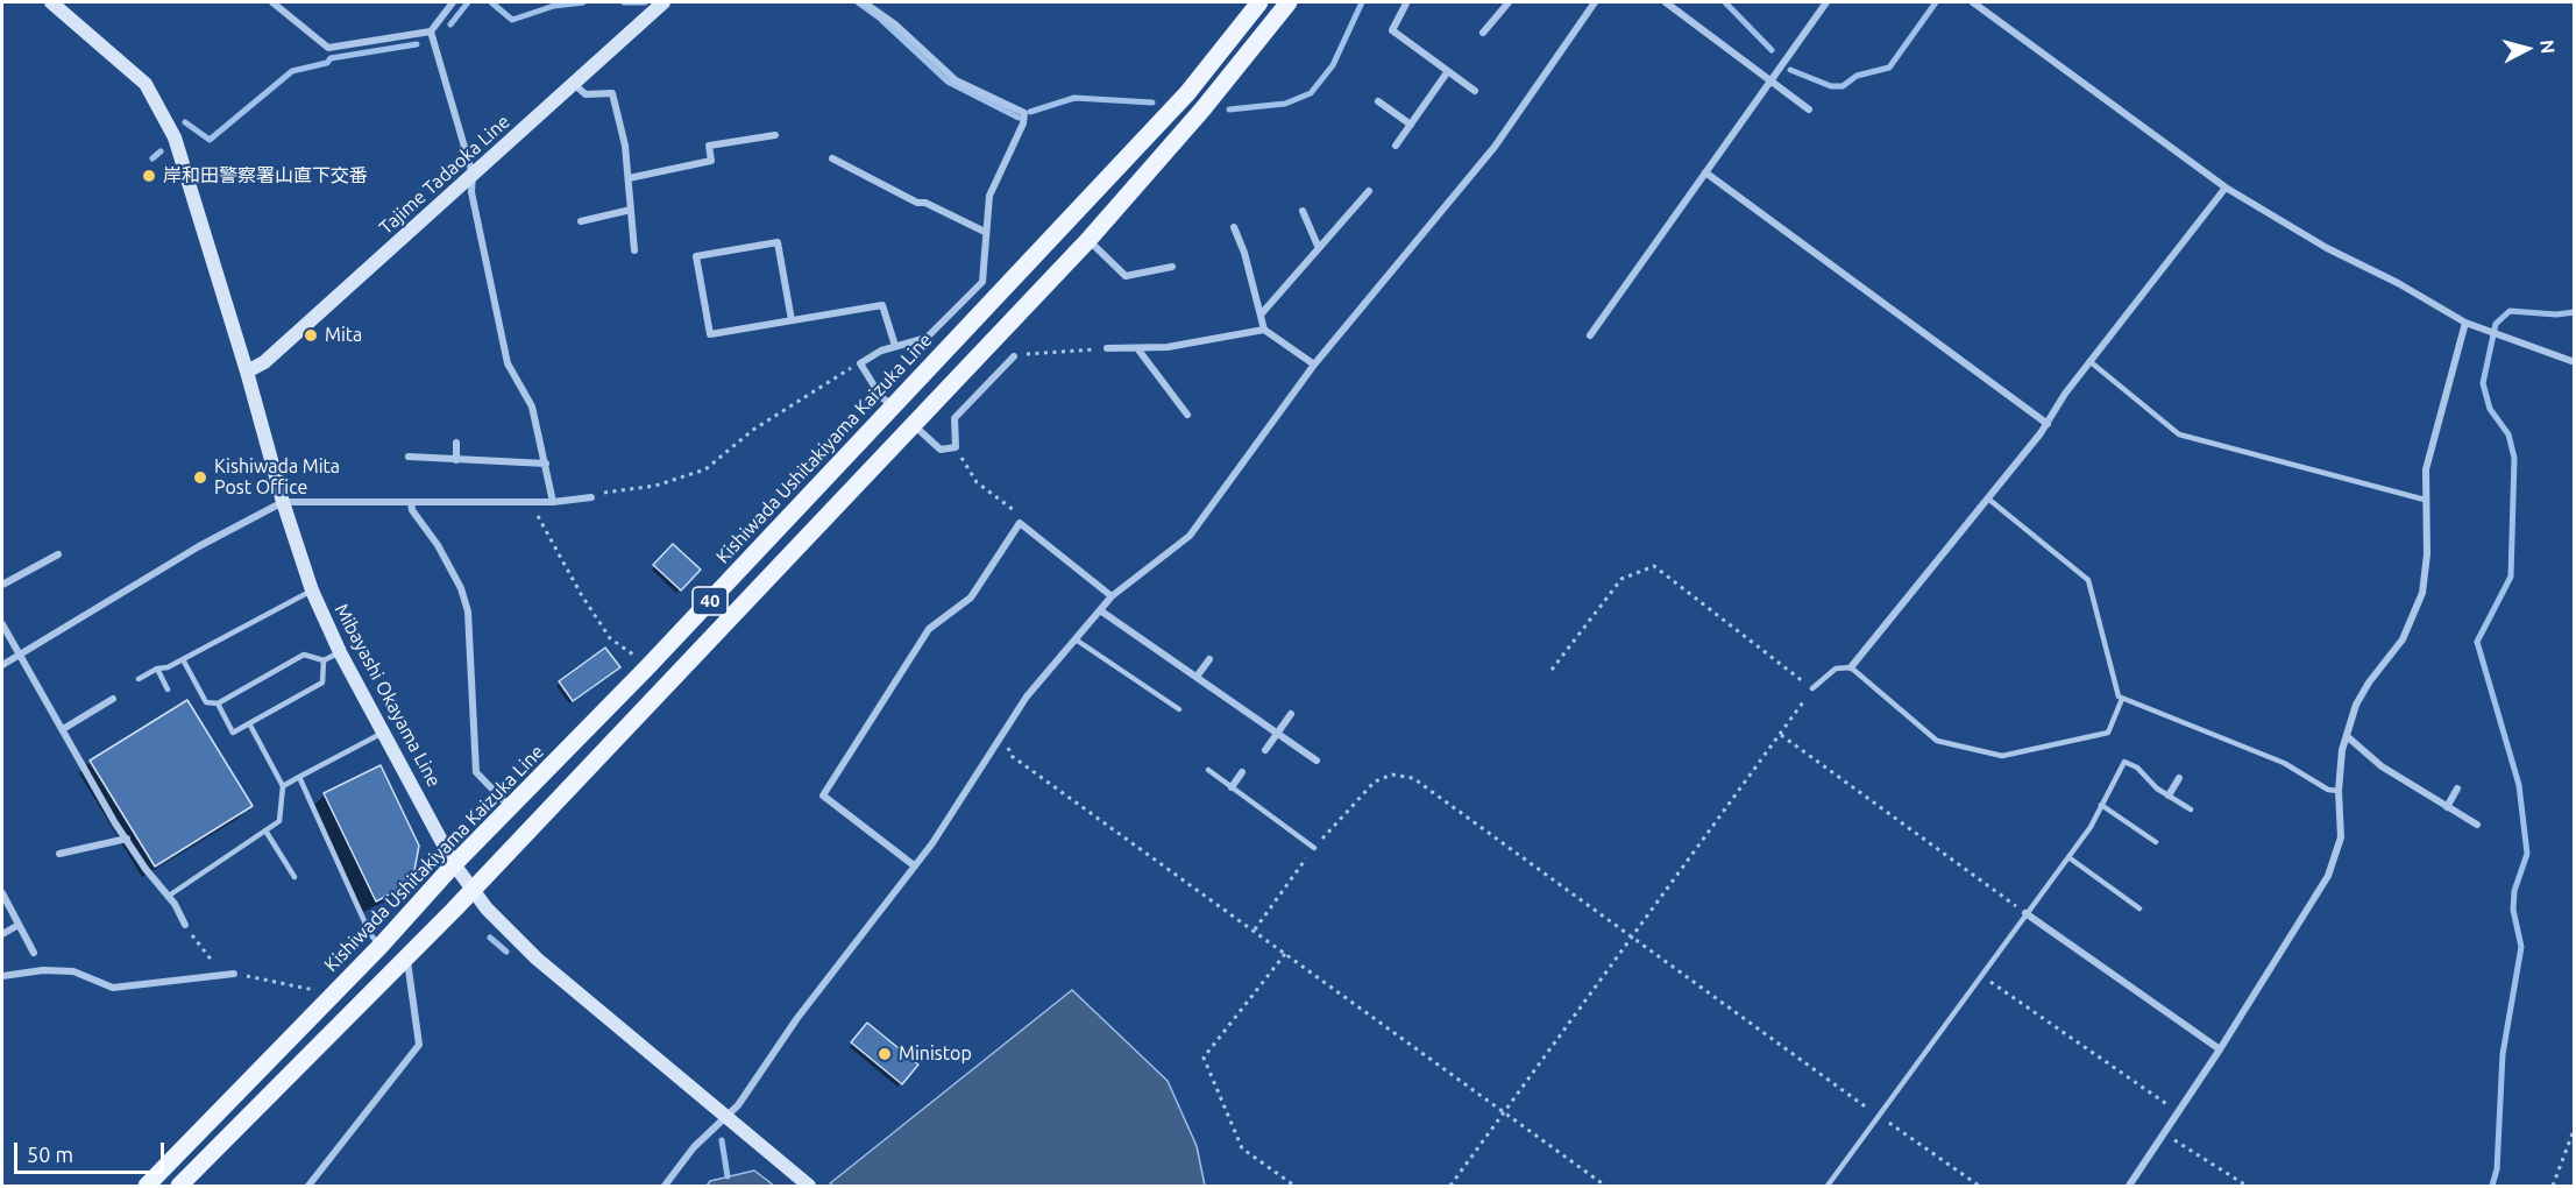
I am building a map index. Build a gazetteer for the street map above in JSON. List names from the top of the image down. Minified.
{"streets":{"main road":["Tajime Tadaoka Line","Kishiwada Ushitakiyama Kaizuka Line","40","Mibayashi Okayama Line"]},"crossings":[["Tajime Tadaoka Line","Mibayashi Okayama Line"],["Kishiwada Ushitakiyama Kaizuka Line","Mibayashi Okayama Line"],["40","Mibayashi Okayama Line"]],"places":["岸和田警察署山直下交番","Mita","Kishiwada Mita Post Office","Ministop"],"scale_bar":"50 m","north":"right"}
